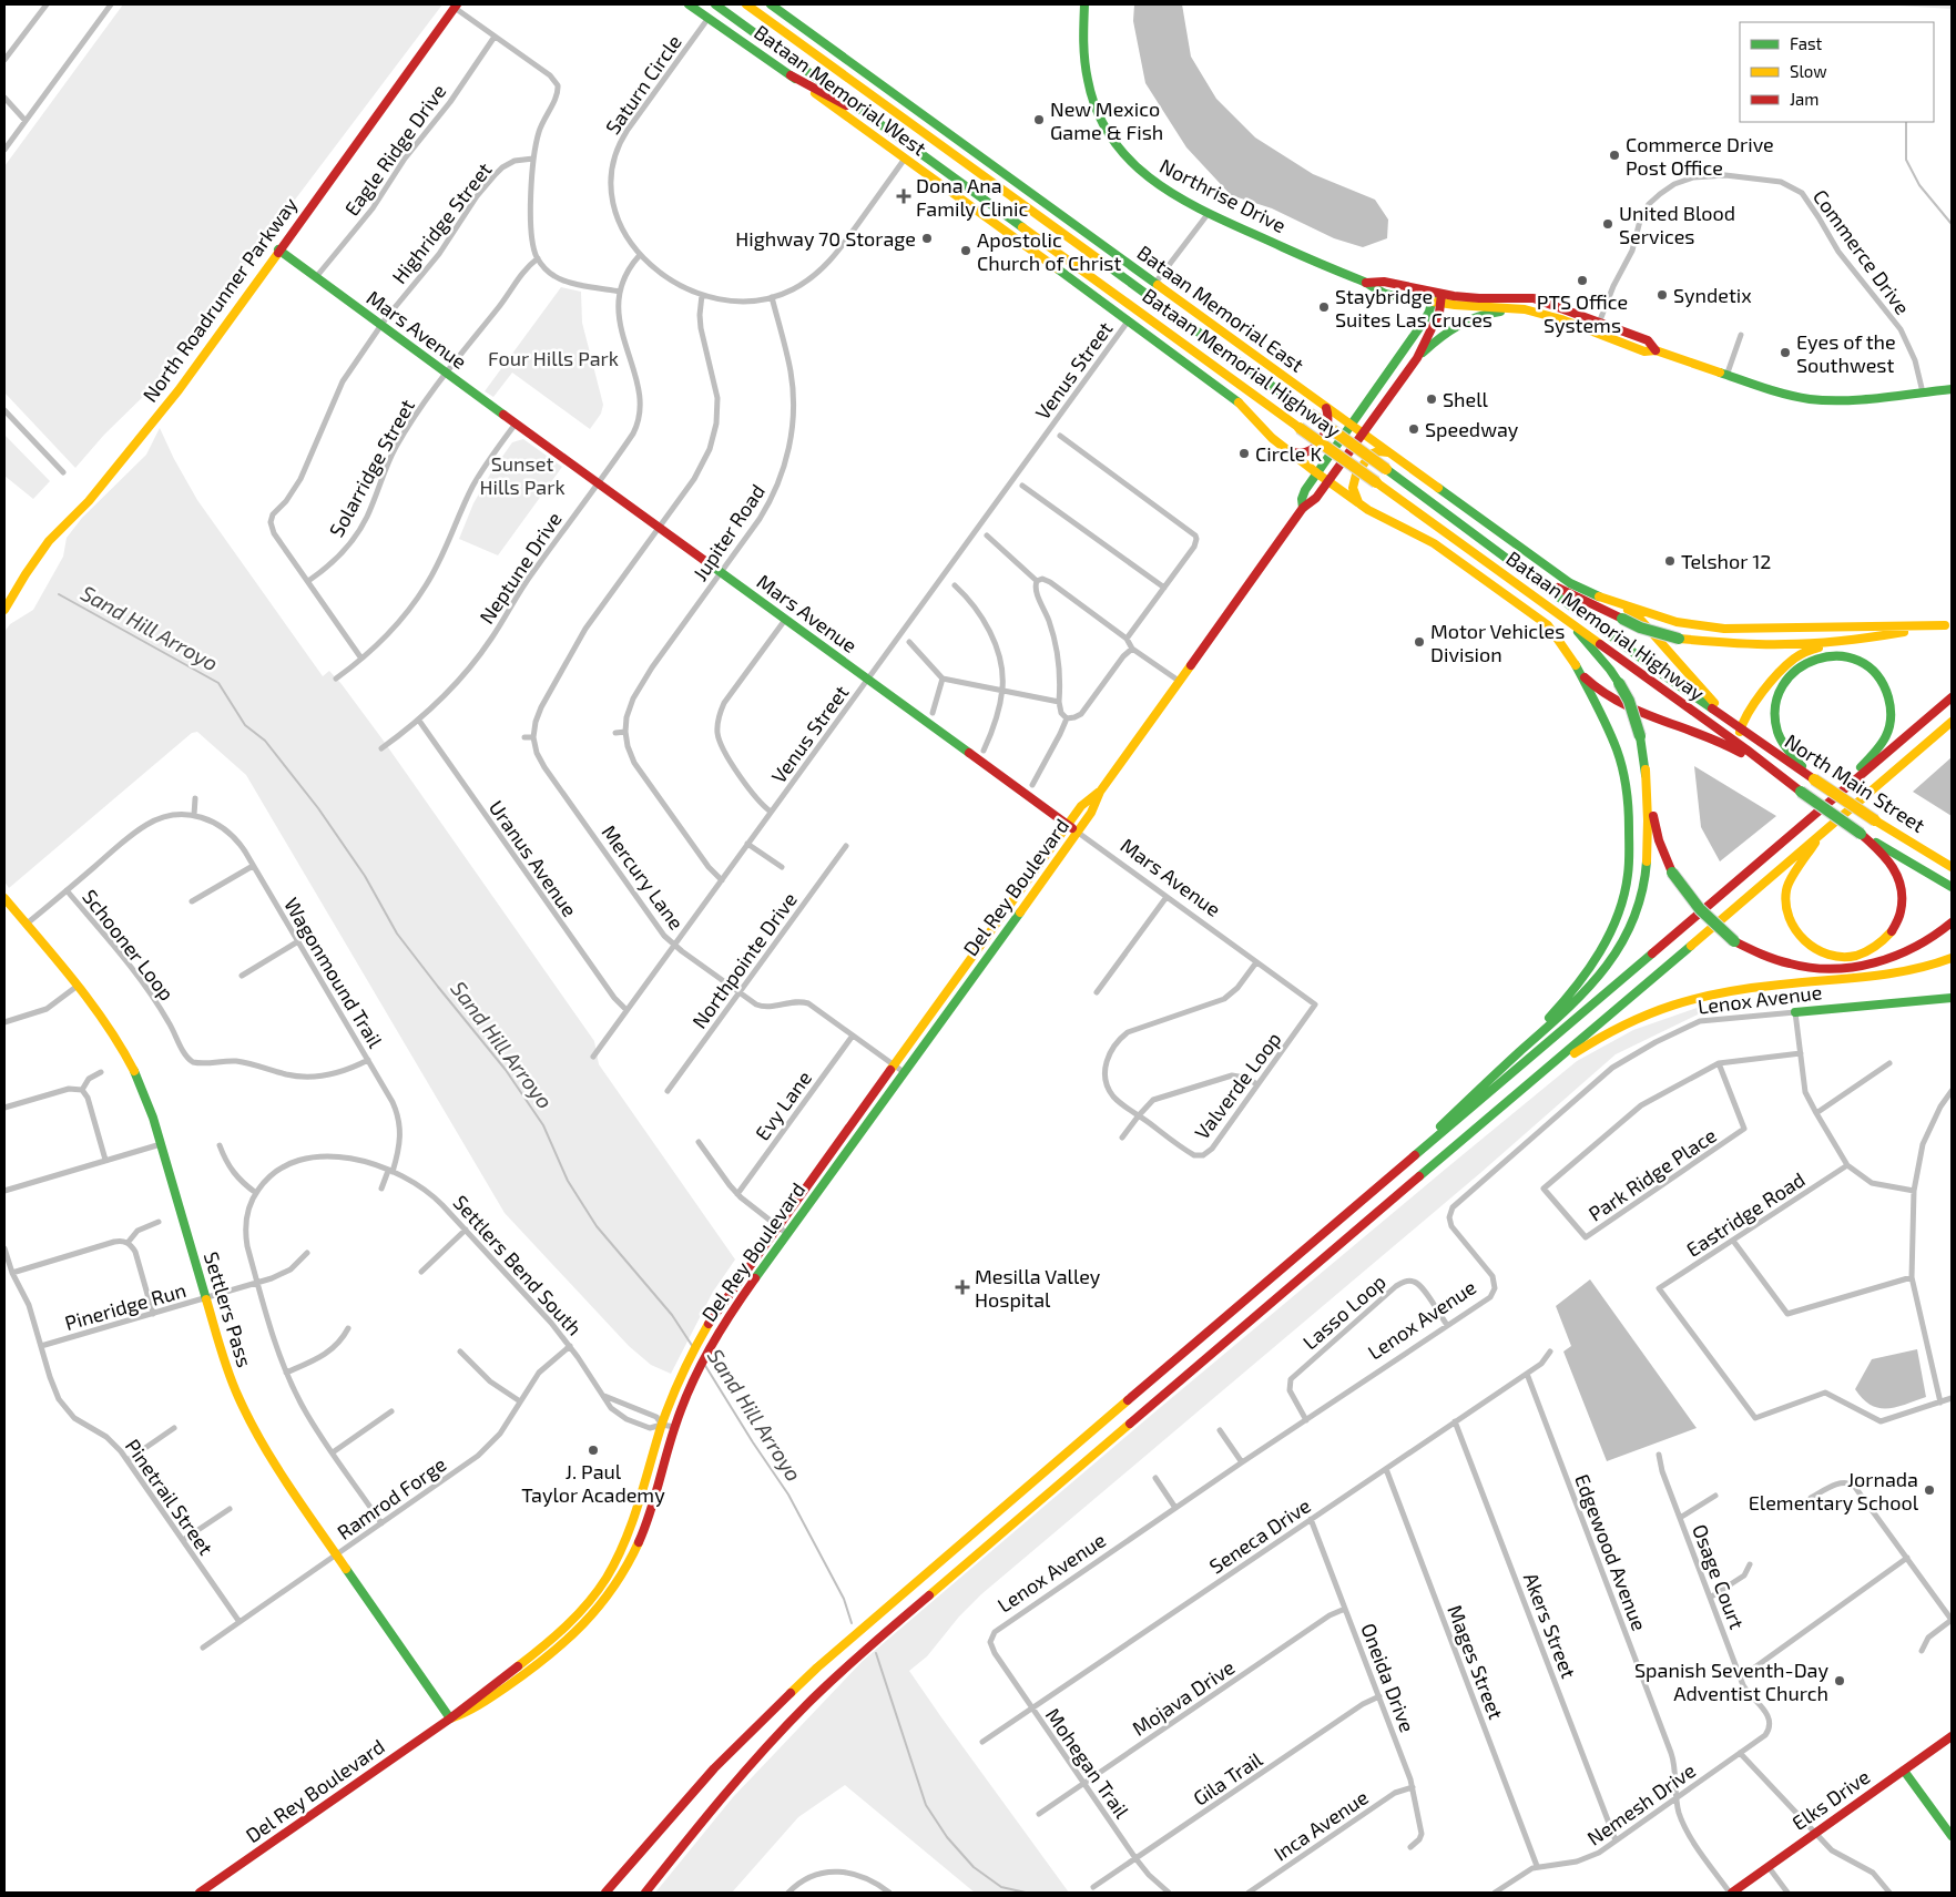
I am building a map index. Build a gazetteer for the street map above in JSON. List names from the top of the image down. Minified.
{"streets":{"main road":["Bataan Memorial West","Northrise Drive","North Roadrunner Parkway","Bataan Memorial East","Mars Avenue","Bataan Memorial Highway","North Main Street","Del Rey Boulevard","Lenox Avenue","Settlers Pass","Elks Drive"],"street":["Saturn Circle","Eagle Ridge Drive","Highridge Street","Commerce Drive","Venus Street","Solarridge Street","Jupiter Road","Neptune Drive","Uranus Avenue","Mercury Lane","Schooner Loop","Northpointe Drive","Wagonmound Trail","Valverde Loop","Evy Lane","Park Ridge Place","Eastridge Road","Settlers Bend South","Pineridge Run","Lasso Loop","Pinetrail Street","Ramrod Forge","Seneca Drive","Edgewood Avenue","Osage Court","Akers Street","Mages Street","Oneida Drive","Mojava Drive","Mohegan Trail","Gila Trail","Nemesh Drive","Inca Avenue"]},"crossings":[["Saturn Circle","Bataan Memorial West"],["Saturn Circle","Jupiter Road"],["Saturn Circle","Neptune Drive"],["Bataan Memorial West","Venus Street"],["Bataan Memorial West","Del Rey Boulevard"],["Eagle Ridge Drive","Mars Avenue"],["Northrise Drive","Del Rey Boulevard"],["Highridge Street","Mars Avenue"],["Highridge Street","Solarridge Street"],["North Roadrunner Parkway","Mars Avenue"],["Bataan Memorial East","Del Rey Boulevard"],["Mars Avenue","Venus Street"],["Mars Avenue","Solarridge Street"],["Mars Avenue","Jupiter Road"],["Mars Avenue","Neptune Drive"],["Mars Avenue","Del Rey Boulevard"],["Mars Avenue","Valverde Loop"],["Bataan Memorial Highway","North Main Street"],["Venus Street","Jupiter Road"],["Venus Street","Uranus Avenue"],["Venus Street","Mercury Lane"],["Neptune Drive","Uranus Avenue"],["Mercury Lane","Del Rey Boulevard"],["Mercury Lane","Northpointe Drive"],["Mercury Lane","Evy Lane"],["Del Rey Boulevard","Settlers Bend South"],["Del Rey Boulevard","Settlers Pass"],["Schooner Loop","Wagonmound Trail"],["Wagonmound Trail","Settlers Bend South"],["Wagonmound Trail","Settlers Pass"],["Lenox Avenue","Lasso Loop"],["Lenox Avenue","Mohegan Trail"],["Settlers Bend South","Ramrod Forge"],["Pineridge Run","Settlers Pass"],["Pineridge Run","Pinetrail Street"],["Settlers Pass","Ramrod Forge"],["Pinetrail Street","Ramrod Forge"],["Seneca Drive","Edgewood Avenue"],["Seneca Drive","Akers Street"],["Seneca Drive","Mages Street"],["Seneca Drive","Oneida Drive"],["Seneca Drive","Mohegan Trail"],["Edgewood Avenue","Elks Drive"],["Edgewood Avenue","Nemesh Drive"],["Osage Court","Nemesh Drive"],["Akers Street","Nemesh Drive"],["Mages Street","Nemesh Drive"],["Oneida Drive","Mojava Drive"],["Oneida Drive","Gila Trail"],["Oneida Drive","Inca Avenue"],["Mojava Drive","Mohegan Trail"],["Mohegan Trail","Gila Trail"]],"water":["Sand Hill Arroyo"],"parks":["Four Hills Park","Sunset Hills Park"],"places":{"other":["New Mexico Game & Fish","Commerce Drive Post Office","United Blood Services","Highway 70 Storage","Apostolic Church of Christ","PTS Office Systems","Syndetix","Staybridge Suites Las Cruces","Eyes of the Southwest","Shell","Speedway","Circle K","Telshor 12","Motor Vehicles Division","J. Paul Taylor Academy","Jornada Elementary School","Spanish Seventh-Day Adventist Church"],"health":["Dona Ana Family Clinic","Mesilla Valley Hospital"]},"legend":["Fast","Slow","Jam"]}
